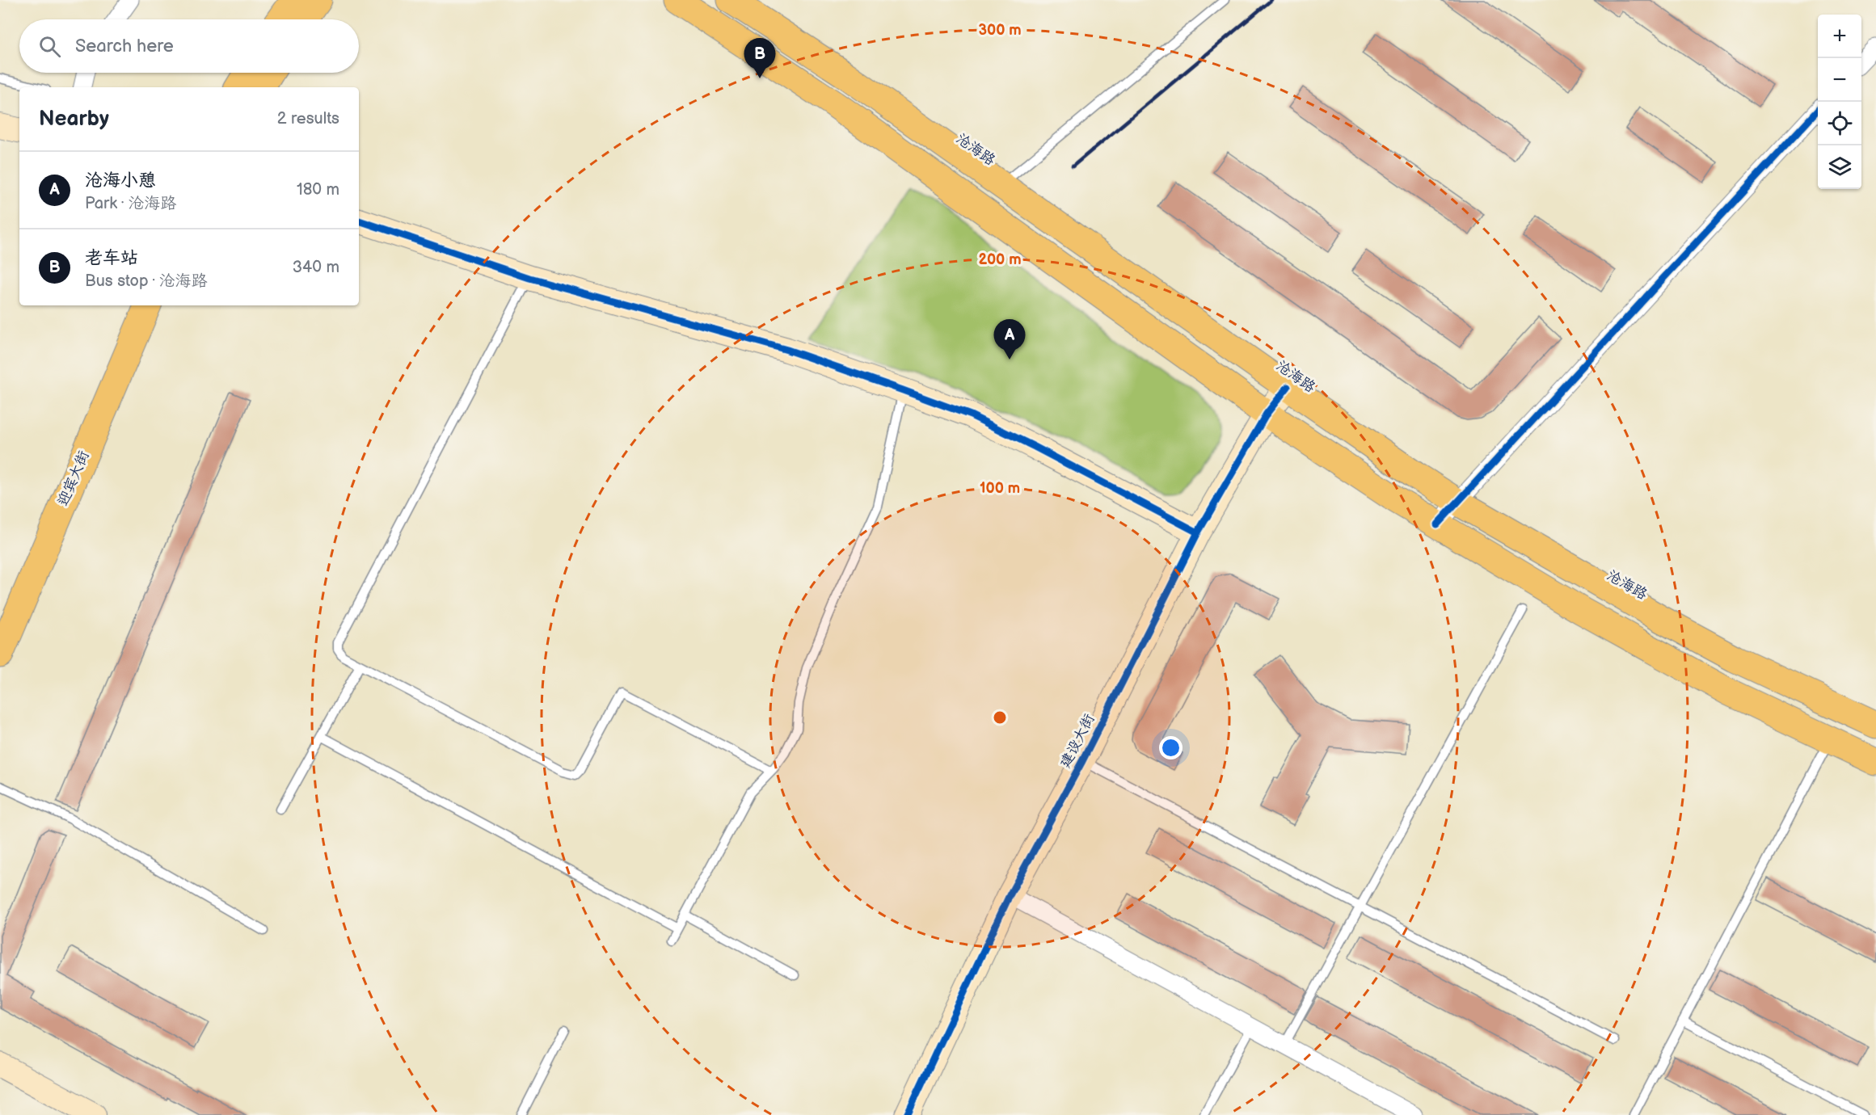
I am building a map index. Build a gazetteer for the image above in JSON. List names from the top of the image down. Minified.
{"streets":{"main road":["沧海路","迎宾大街"],"street":["建设大街"]},"crossings":[["沧海路","建设大街"]],"page":{"map_buttons":["+","−"],"search":"Search here","pins":["B","A"],"heading":["Nearby","2 results"],"list":[{"mark":"A","name":"沧海小憩","note":"Park · 沧海路","value":"180 m"},{"mark":"B","name":"老车站","note":"Bus stop · 沧海路","value":"340 m"}]},"rings":["300 m","200 m","100 m"]}
